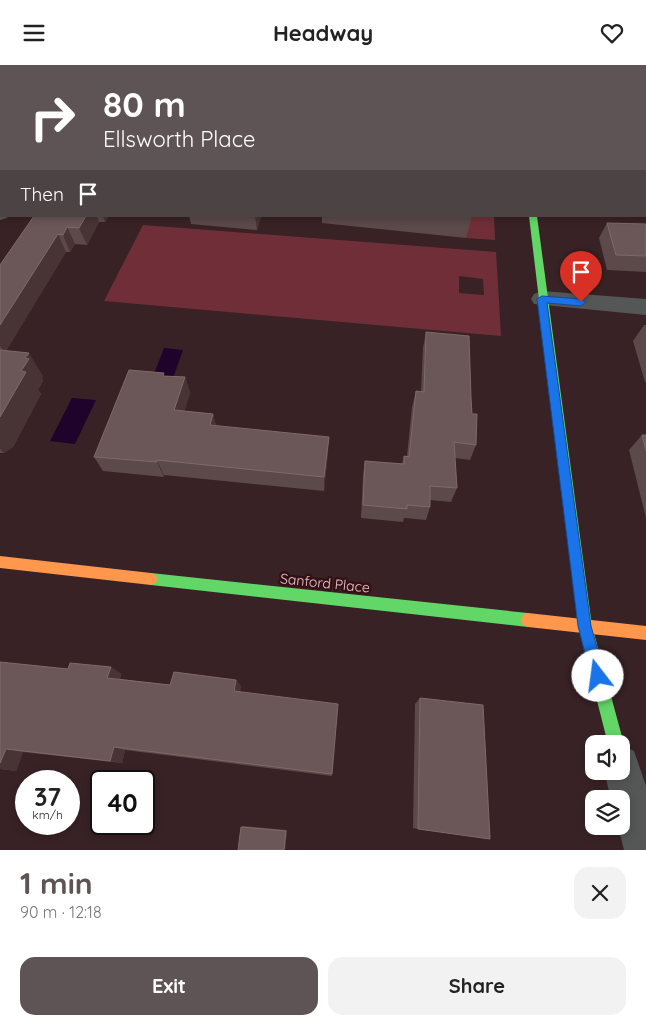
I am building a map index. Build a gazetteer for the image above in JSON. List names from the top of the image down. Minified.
{"streets":{"street":["Sanford Place"]},"page":{"header":"Headway","turn":["80 m","Ellsworth Place"],"then":"Then","speed":"37 km/h","limit":"40","heading":["1 min","90 m · 12:18"],"buttons":["Exit","Share"]}}
